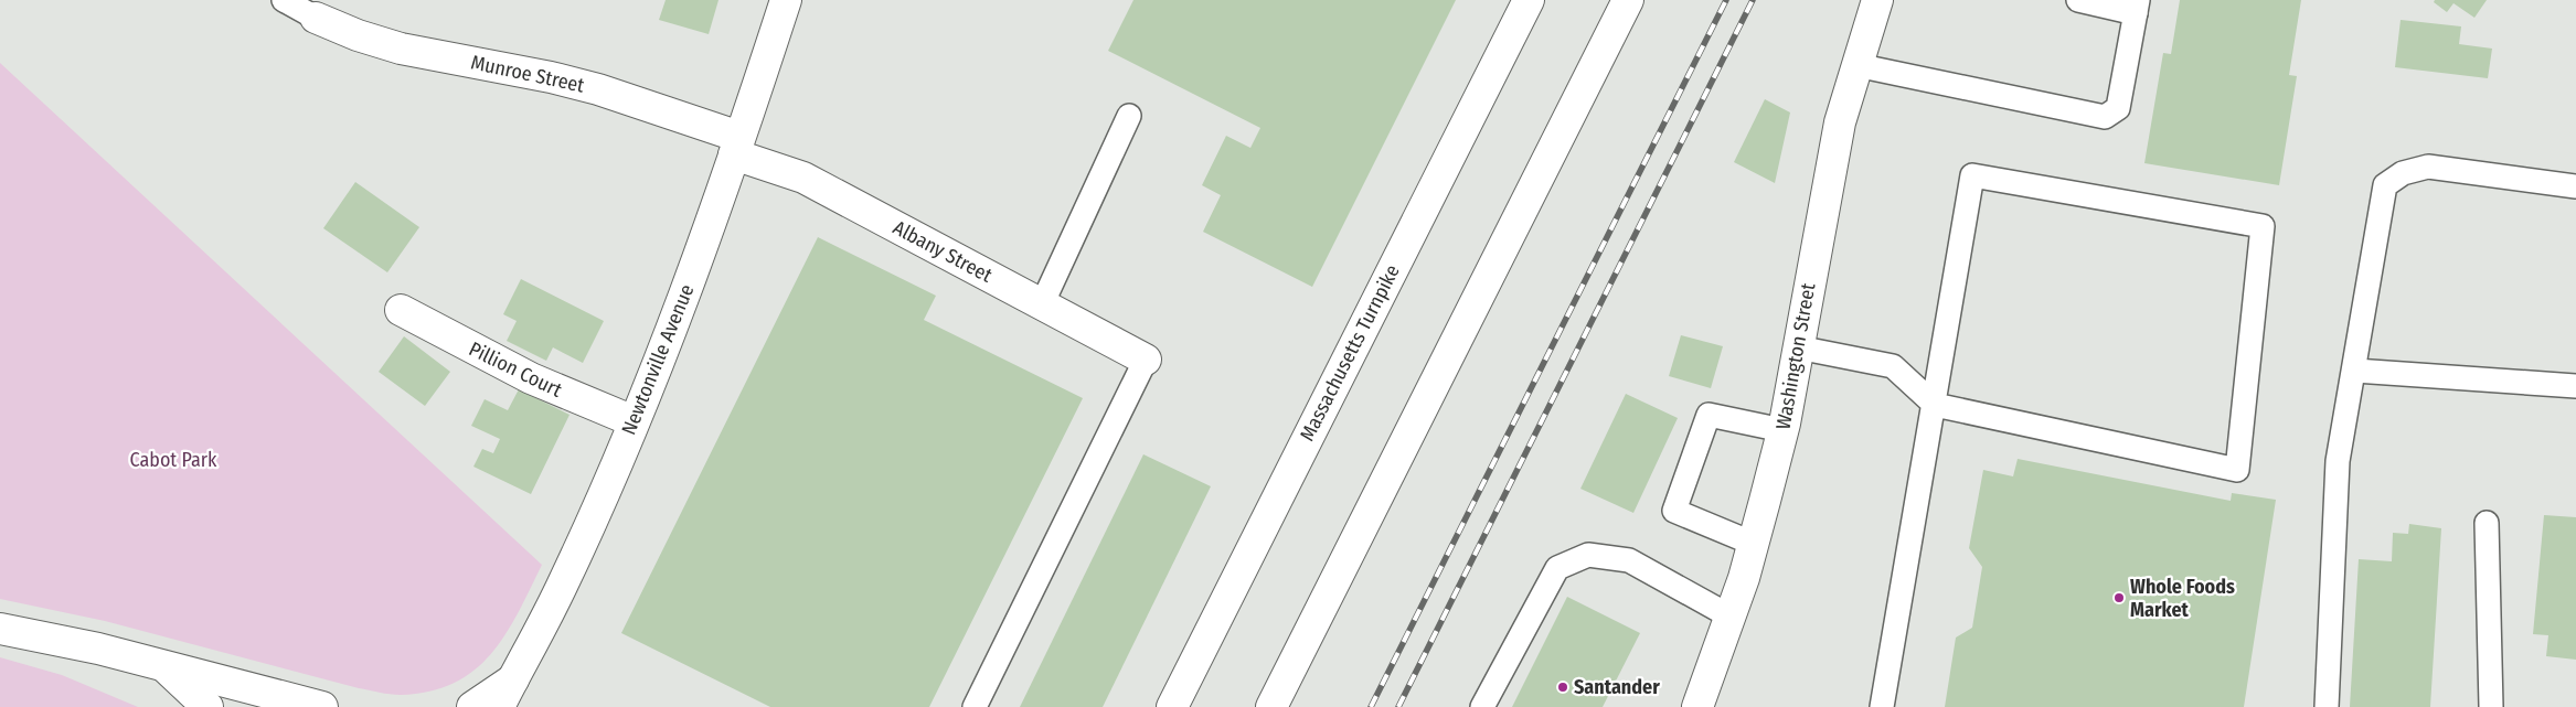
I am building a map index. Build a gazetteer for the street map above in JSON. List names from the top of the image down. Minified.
{"streets":{"main road":["Munroe Street","Albany Street","Massachusetts Turnpike","Washington Street","Newtonville Avenue","Pillion Court"]},"crossings":[["Munroe Street","Albany Street"],["Munroe Street","Newtonville Avenue"],["Albany Street","Newtonville Avenue"],["Newtonville Avenue","Pillion Court"]],"parks":["Cabot Park"],"places":["Whole Foods Market","Santander"]}
